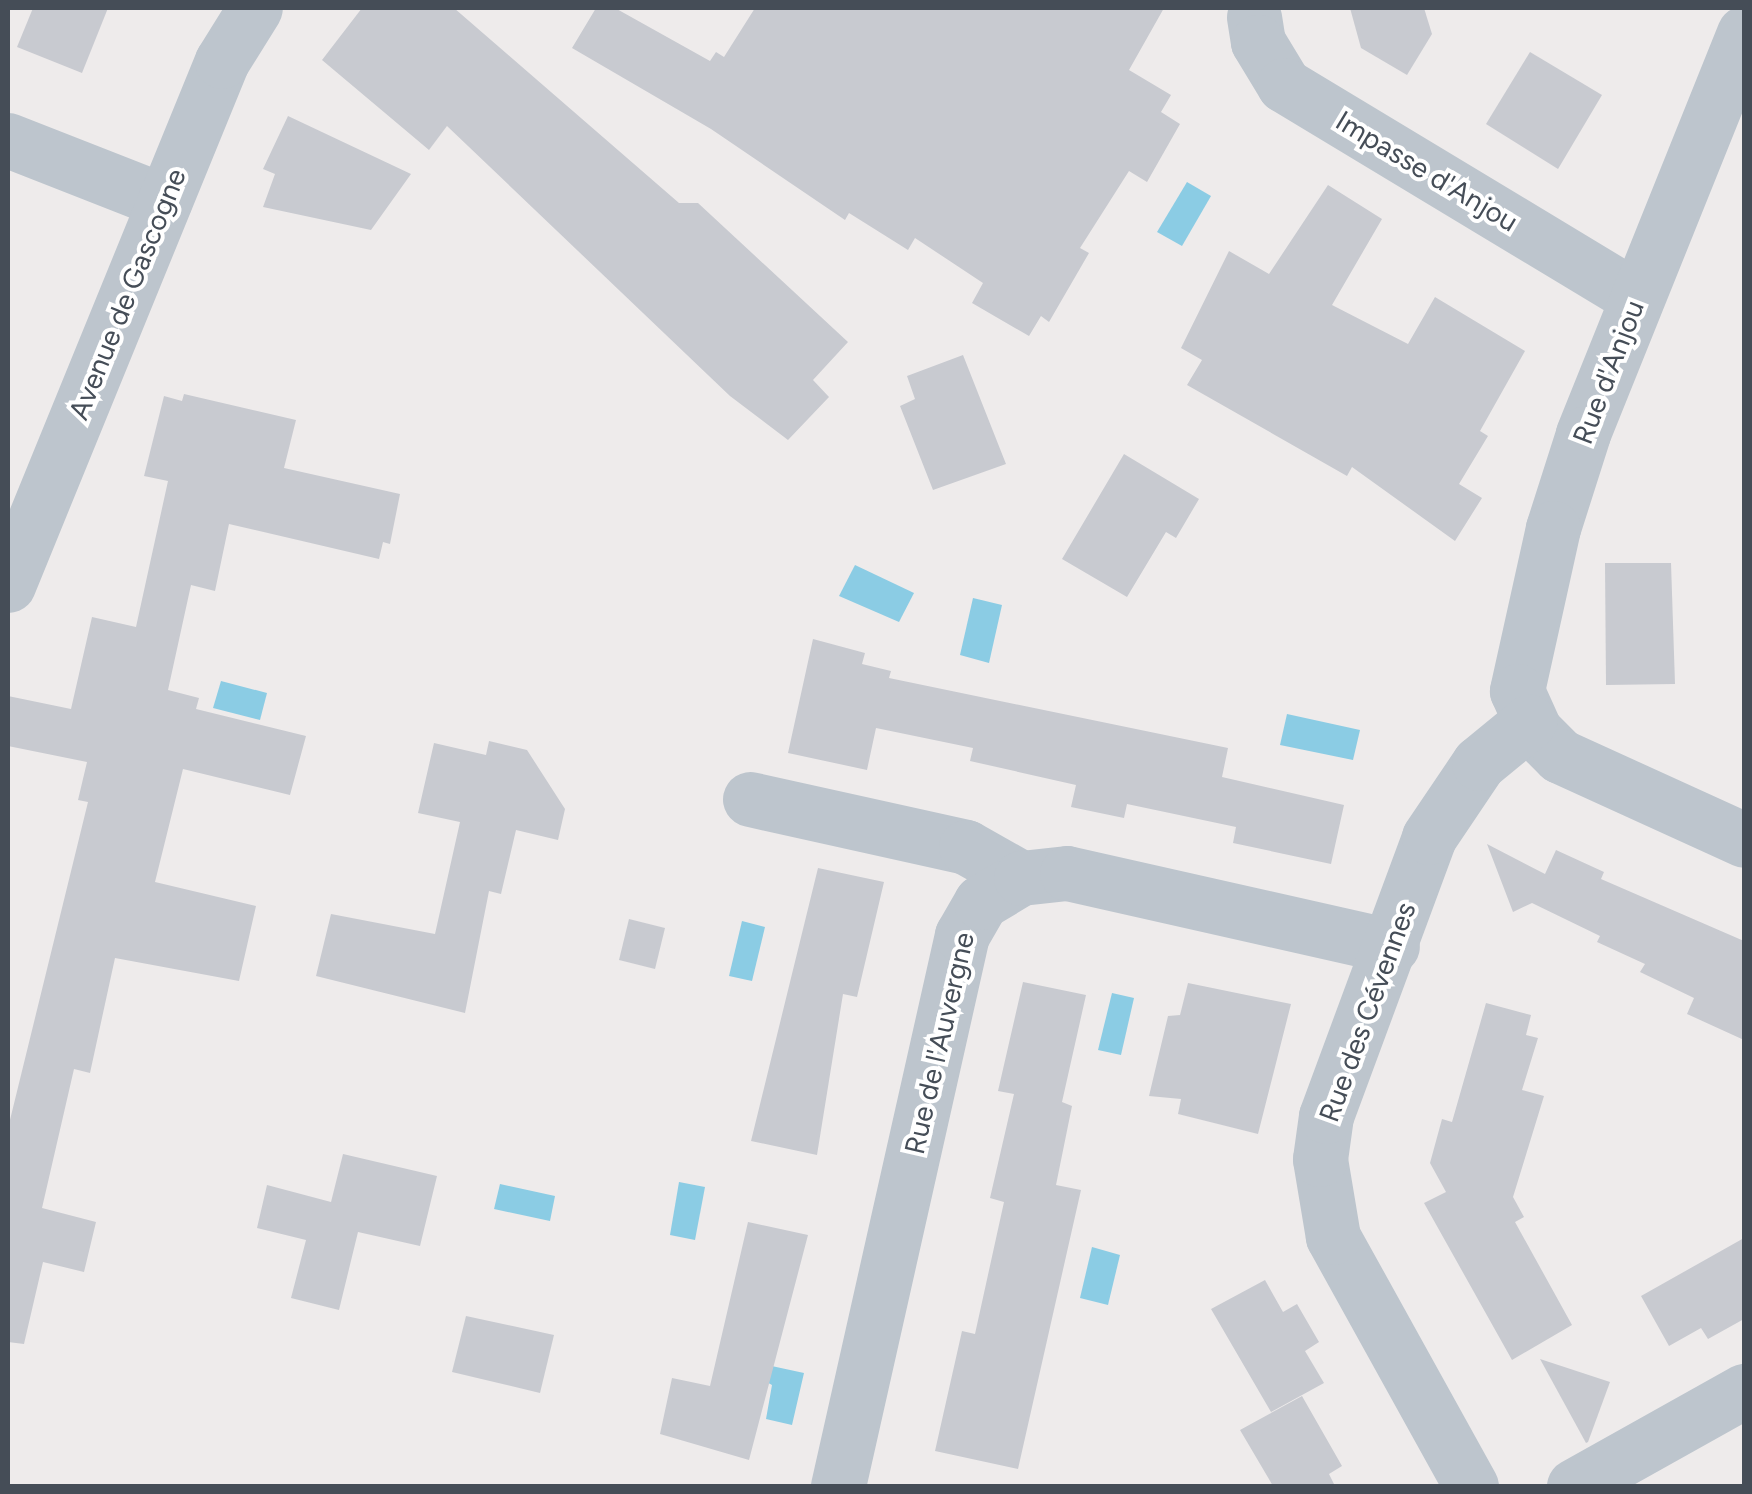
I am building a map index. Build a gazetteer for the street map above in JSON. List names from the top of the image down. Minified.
{"streets":{"street":["Impasse d'Anjou","Avenue de Gascogne","Rue d'Anjou","Rue des Cévennes","Rue de l'Auvergne"]},"crossings":[["Impasse d'Anjou","Rue d'Anjou"],["Rue d'Anjou","Rue des Cévennes"],["Rue des Cévennes","Rue de l'Auvergne"]]}
